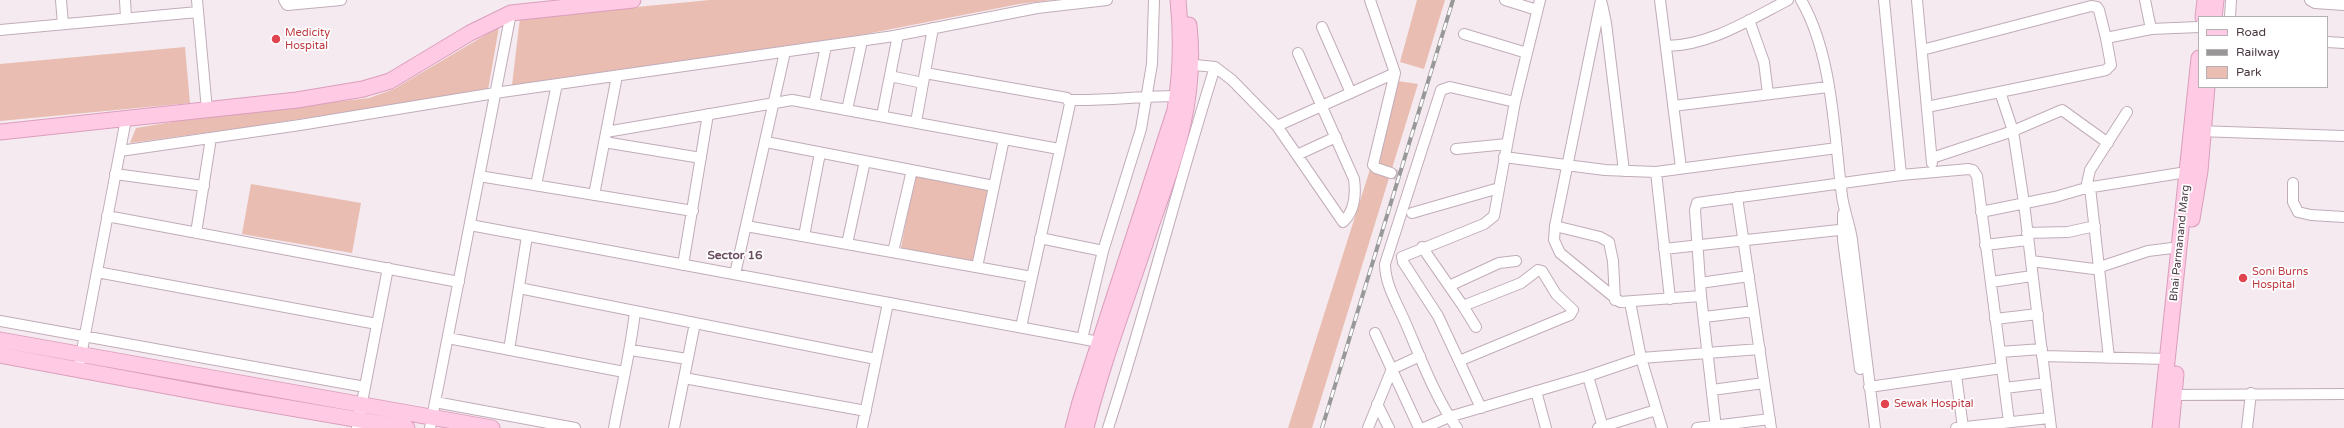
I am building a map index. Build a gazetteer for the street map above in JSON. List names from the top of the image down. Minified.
{"streets":{"street":["Bhai Parmanand Marg"]},"districts":["Sector 16"],"places":["Medicity Hospital","Soni Burns Hospital","Sewak Hospital"],"legend":["Road","Railway","Park"]}
